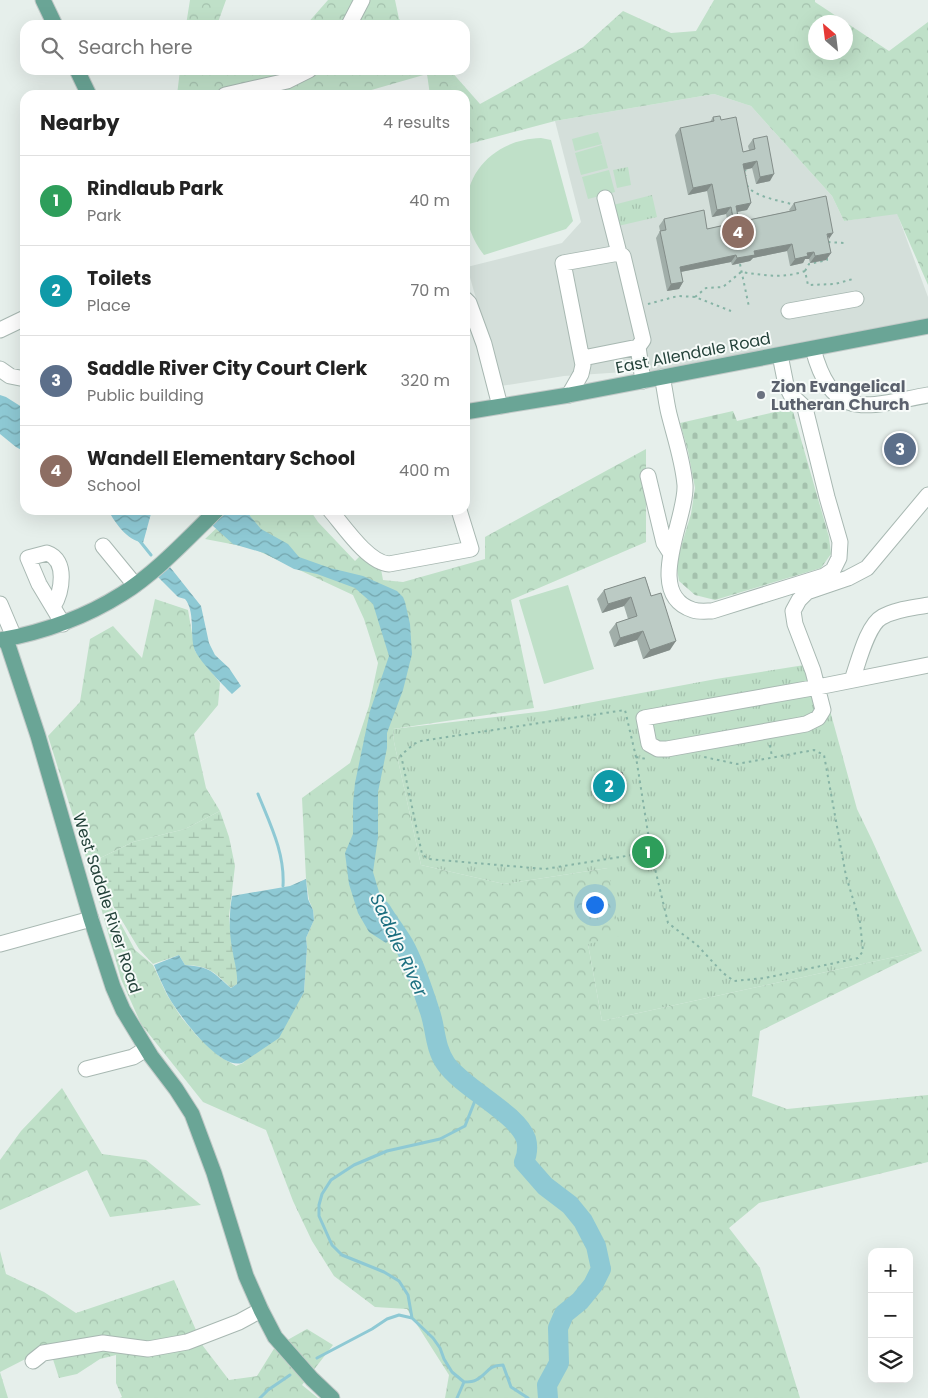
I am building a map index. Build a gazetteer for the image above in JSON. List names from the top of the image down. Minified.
{"streets":{"main road":["East Allendale Road","West Saddle River Road"]},"water":["Saddle River"],"places":["Zion Evangelical Lutheran Church"],"north":"top left","page":{"search":"Search here","heading":["Nearby","4 results"],"list":[{"mark":"1","name":"Rindlaub Park","note":"Park","value":"40 m"},{"mark":"2","name":"Toilets","note":"Place","value":"70 m"},{"mark":"3","name":"Saddle River City Court Clerk","note":"Public building","value":"320 m"},{"mark":"4","name":"Wandell Elementary School","note":"School","value":"400 m"}],"pins":["4","3","2","1"],"map_buttons":["+","−"]}}
